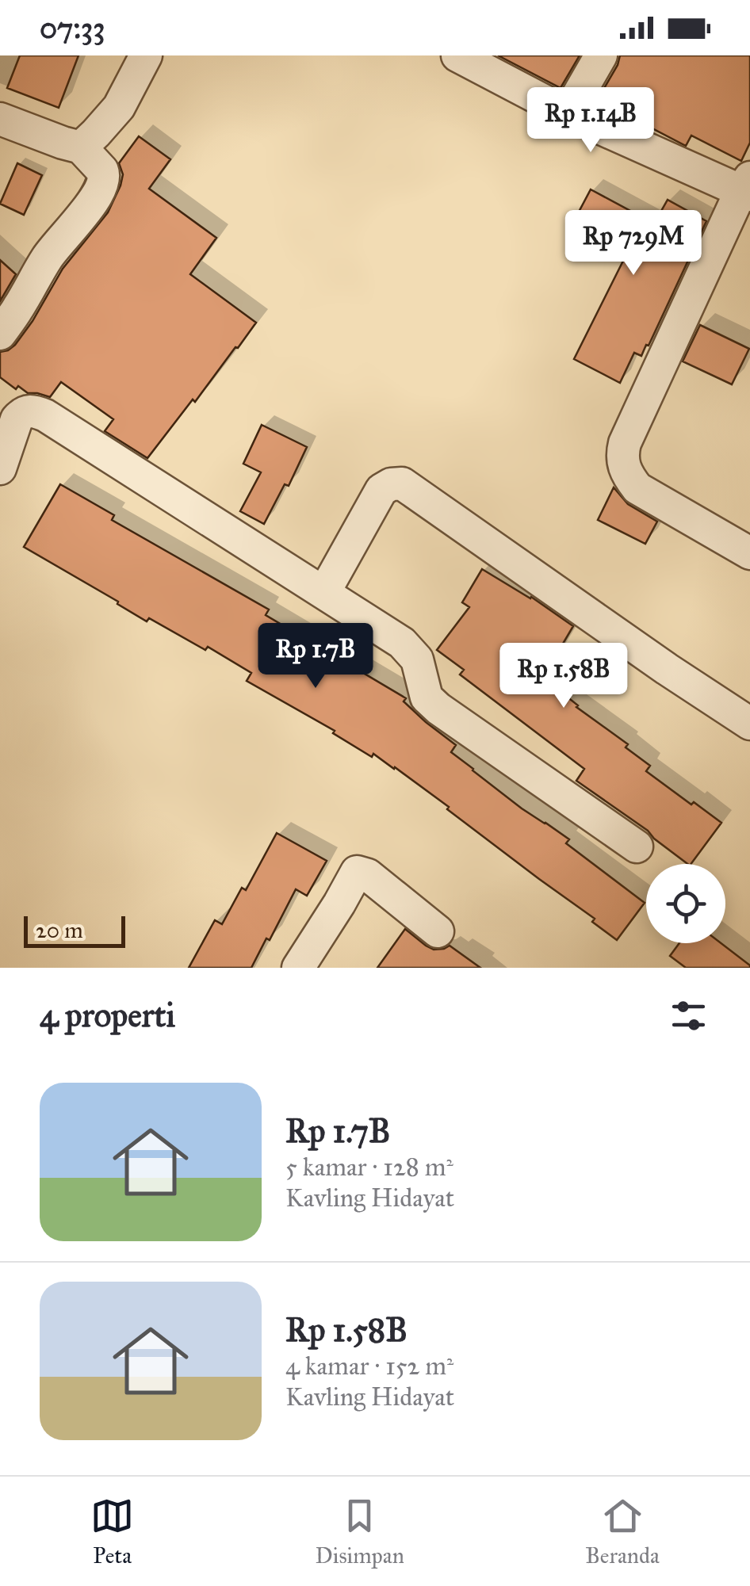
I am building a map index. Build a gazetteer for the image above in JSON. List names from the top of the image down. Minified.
{"scale_bar":"20 m","page":{"status":"07:33","price":["Rp 1.14B","Rp 729M","Rp 1.7B","Rp 1.58B"],"scale":"20 m","heading":"4 properti","list":[{"name":"Rp 1.7B","note":"5 kamar · 128 m² · Kavling Hidayat"},{"name":"Rp 1.58B","note":"4 kamar · 152 m² · Kavling Hidayat"}],"tabs":["Peta","Disimpan","Beranda"]}}
